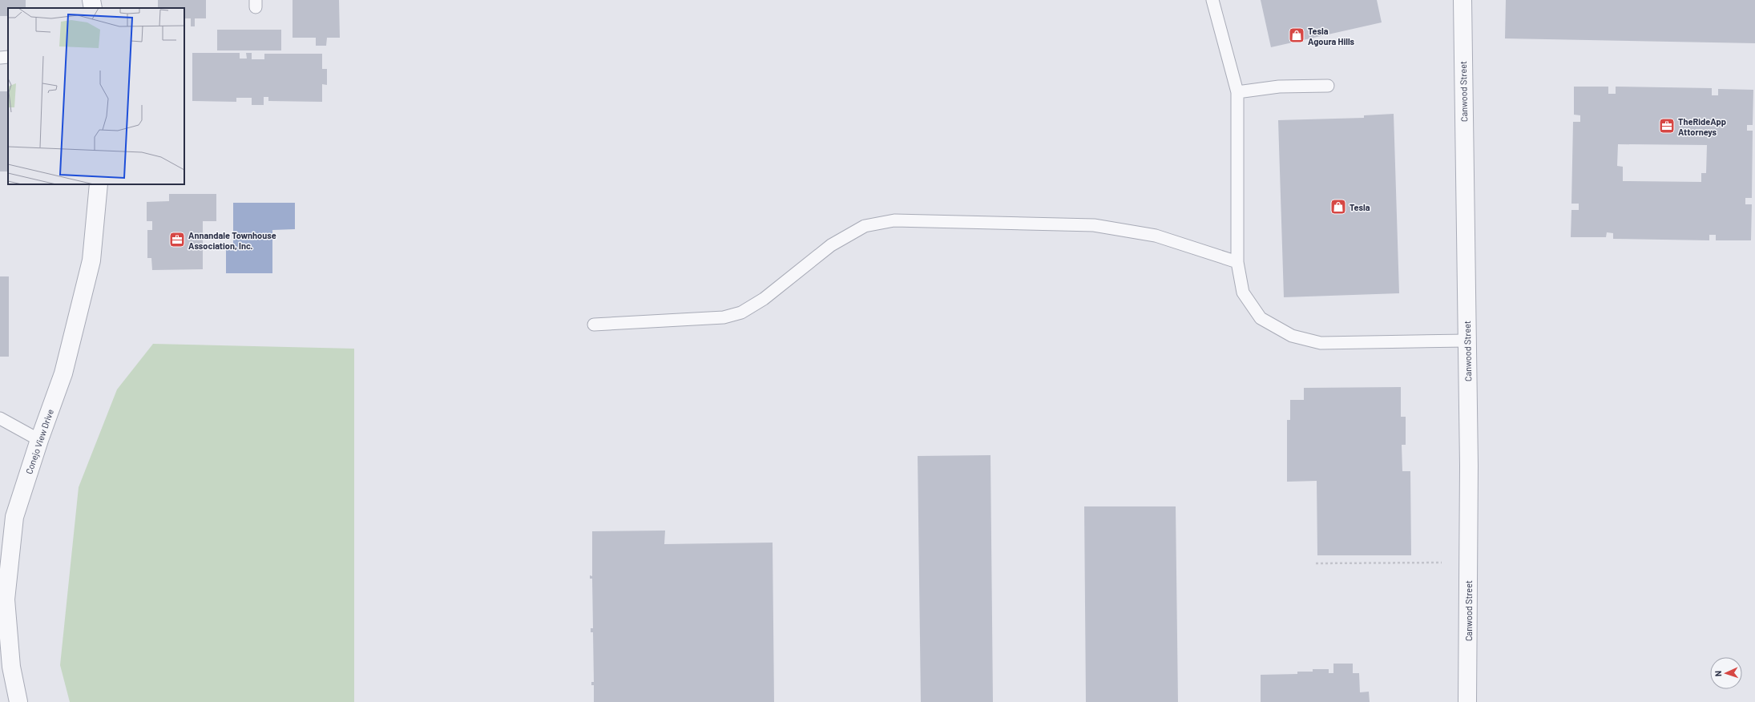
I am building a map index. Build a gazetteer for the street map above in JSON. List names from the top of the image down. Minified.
{"streets":{"street":["Canwood Street","Conejo View Drive"]},"places":{"shop":["Tesla Agoura Hills","Tesla"],"office":["TheRideApp Attorneys","Annandale Townhouse Association, Inc."]},"north":"left"}
